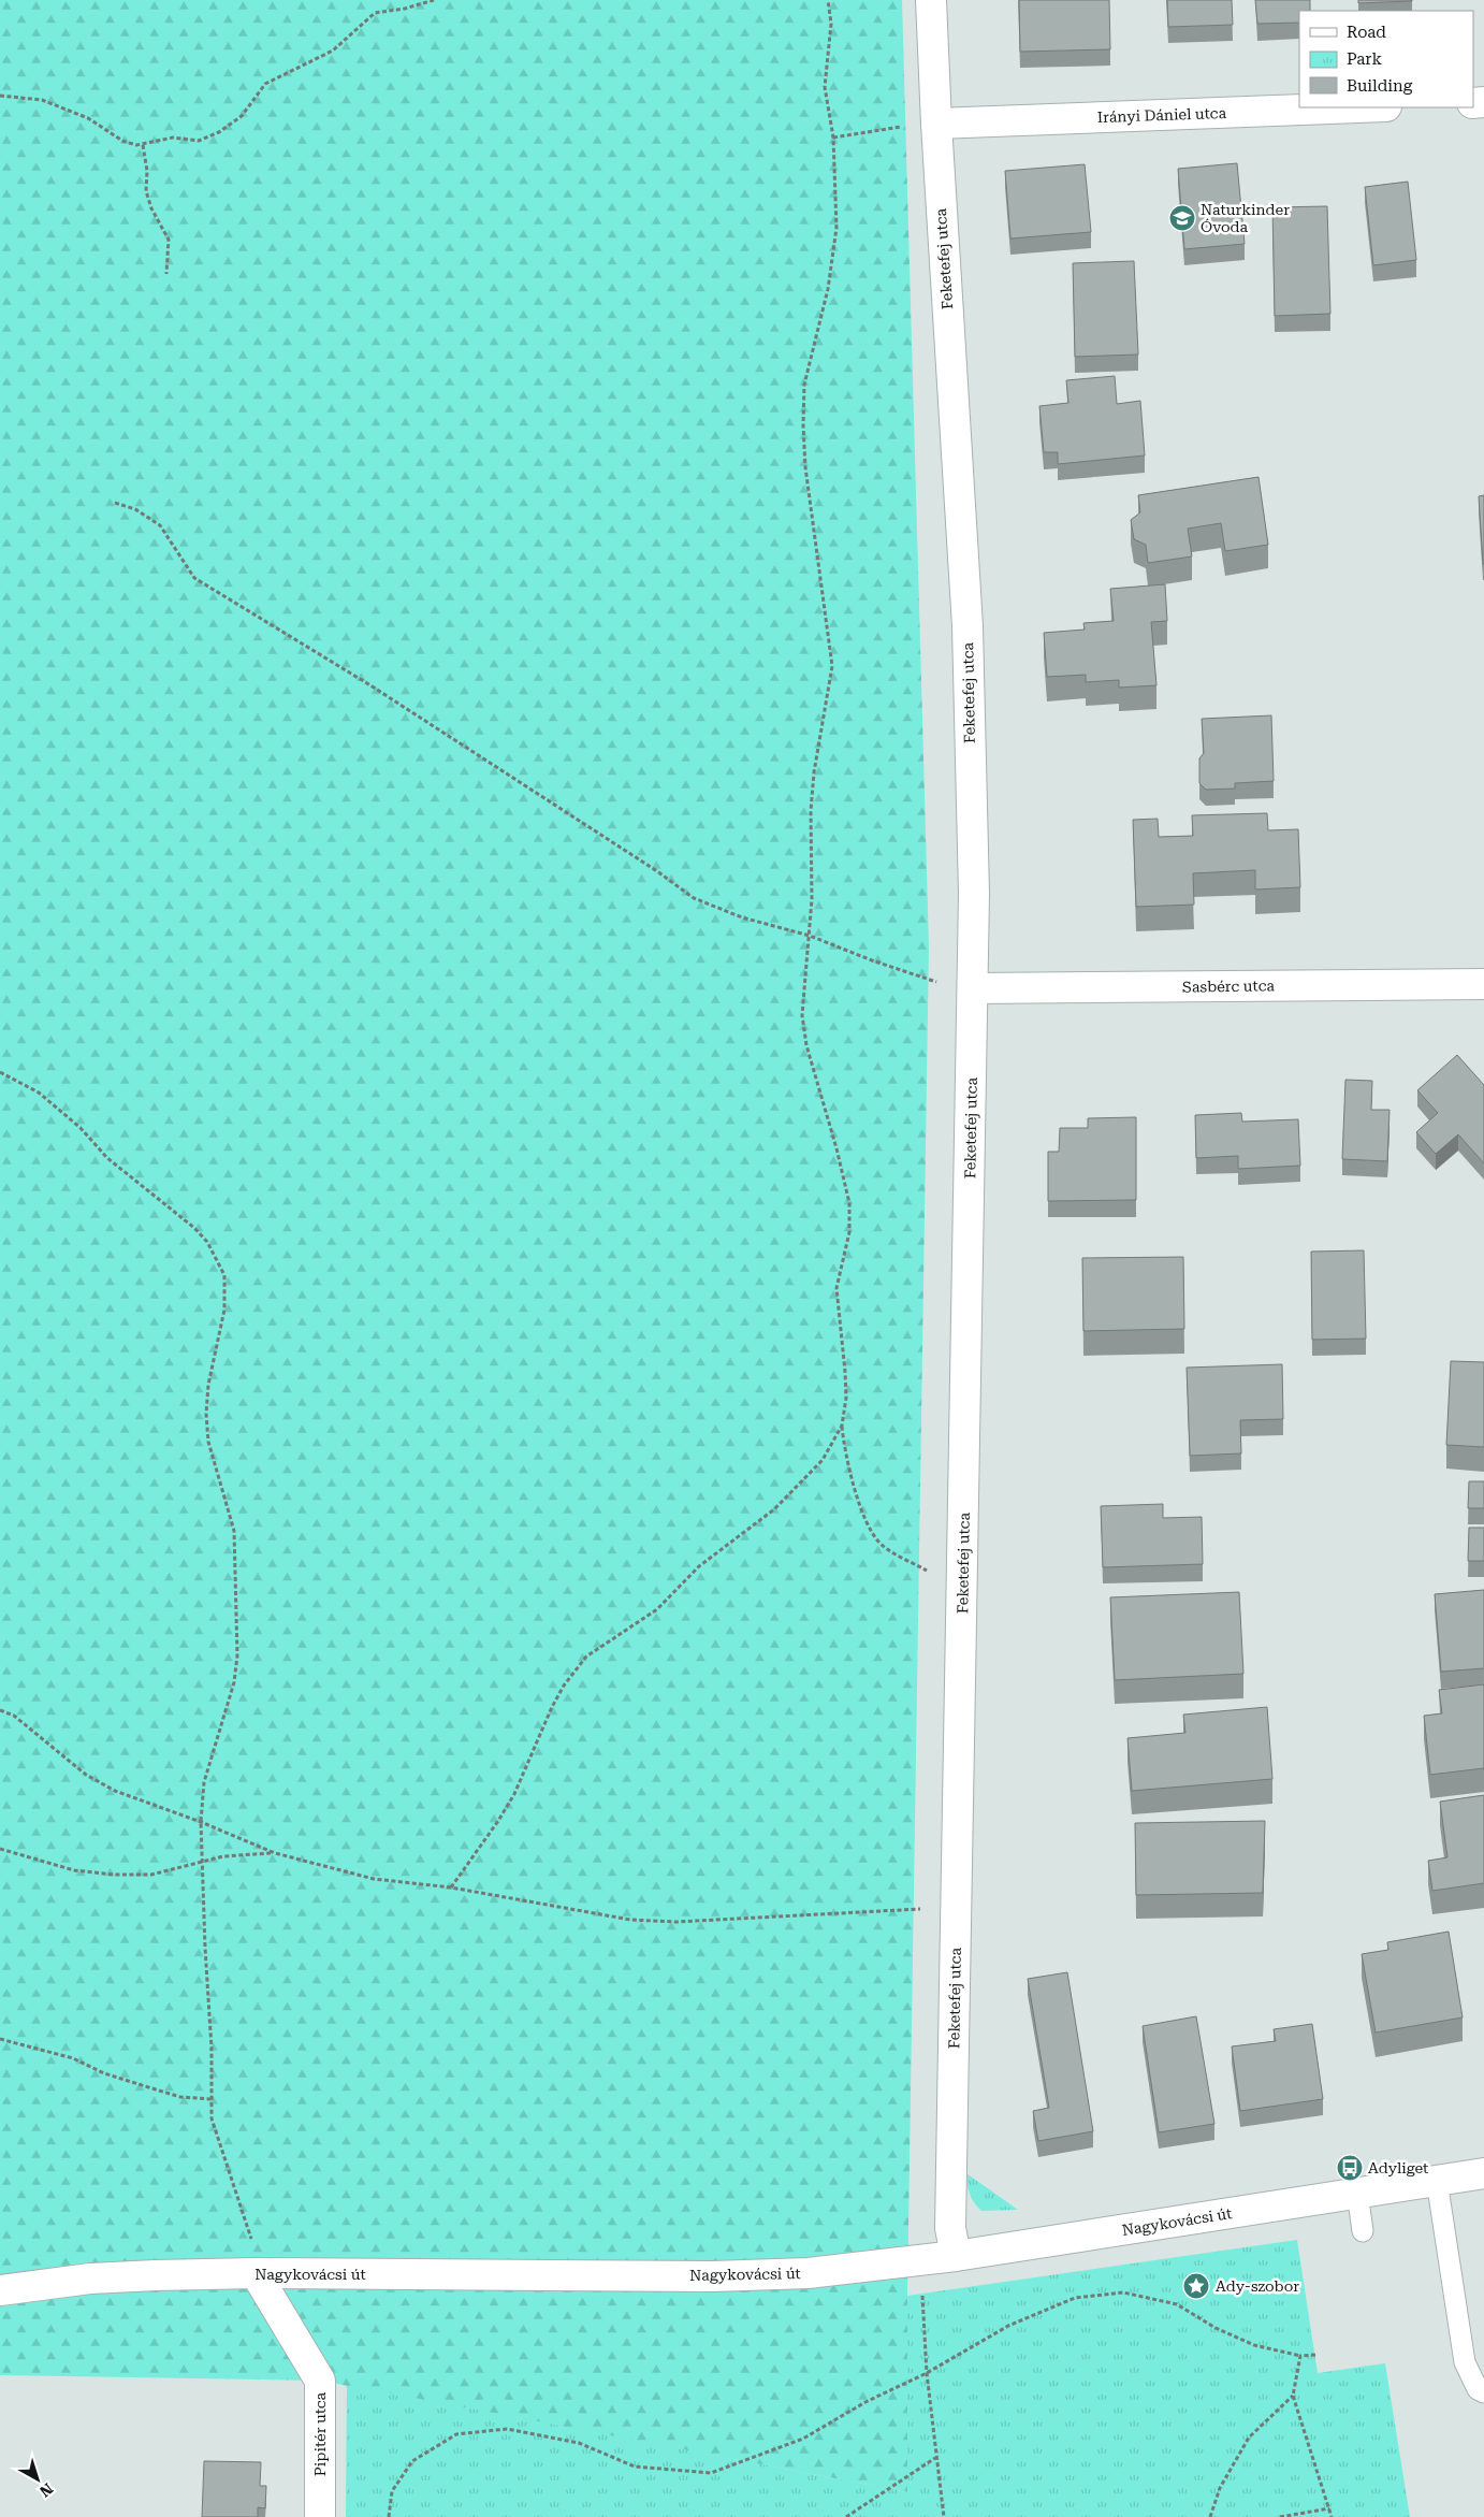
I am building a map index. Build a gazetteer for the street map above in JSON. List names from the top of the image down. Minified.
{"streets":{"street":["Irányi Dániel utca","Feketefej utca","Sasbérc utca","Nagykovácsi út","Pipitér utca"]},"crossings":[["Irányi Dániel utca","Feketefej utca"],["Feketefej utca","Sasbérc utca"],["Feketefej utca","Nagykovácsi út"],["Nagykovácsi út","Pipitér utca"]],"places":{"school or university":["Naturkinder Óvoda"],"bus stop":["Adyliget"],"place":["Ady-szobor"]},"legend":["Road","Park","Building"],"north":"bottom right"}
